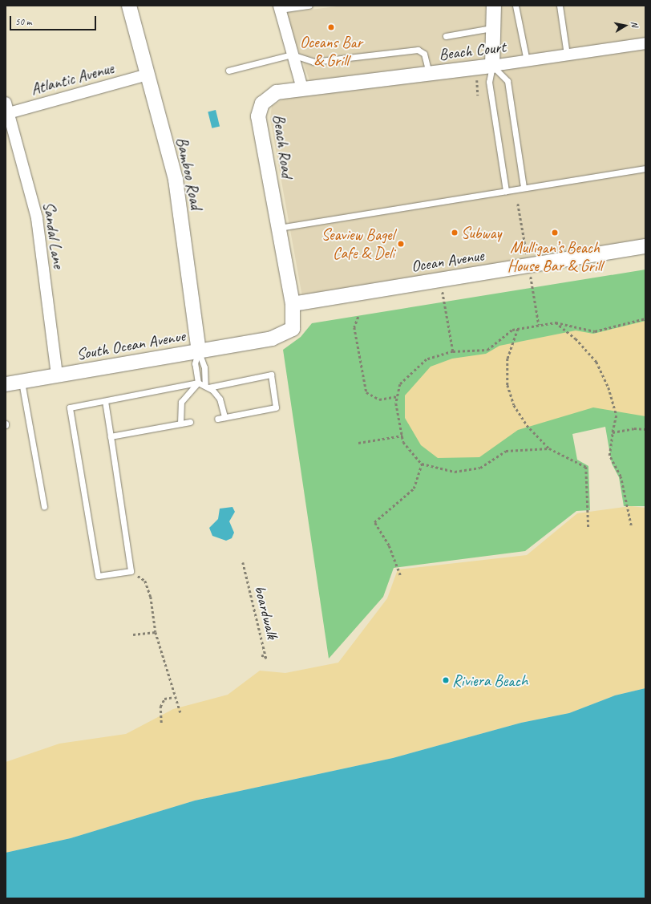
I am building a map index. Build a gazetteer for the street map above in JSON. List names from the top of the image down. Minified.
{"streets":{"street":["Beach Court","Atlantic Avenue","Beach Road","Bamboo Road","Sandal Lane","Ocean Avenue","South Ocean Avenue"],"path":["boardwalk"]},"crossings":[["Beach Court","Beach Road"],["Atlantic Avenue","Bamboo Road"],["Atlantic Avenue","Sandal Lane"],["Beach Road","Ocean Avenue"],["Beach Road","South Ocean Avenue"],["Bamboo Road","South Ocean Avenue"],["Sandal Lane","South Ocean Avenue"],["Ocean Avenue","South Ocean Avenue"]],"places":["Oceans Bar & Grill","Subway","Mulligan’s Beach House Bar & Grill","Seaview Bagel Cafe & Deli","Riviera Beach"],"scale_bar":"50 m","north":"right"}
